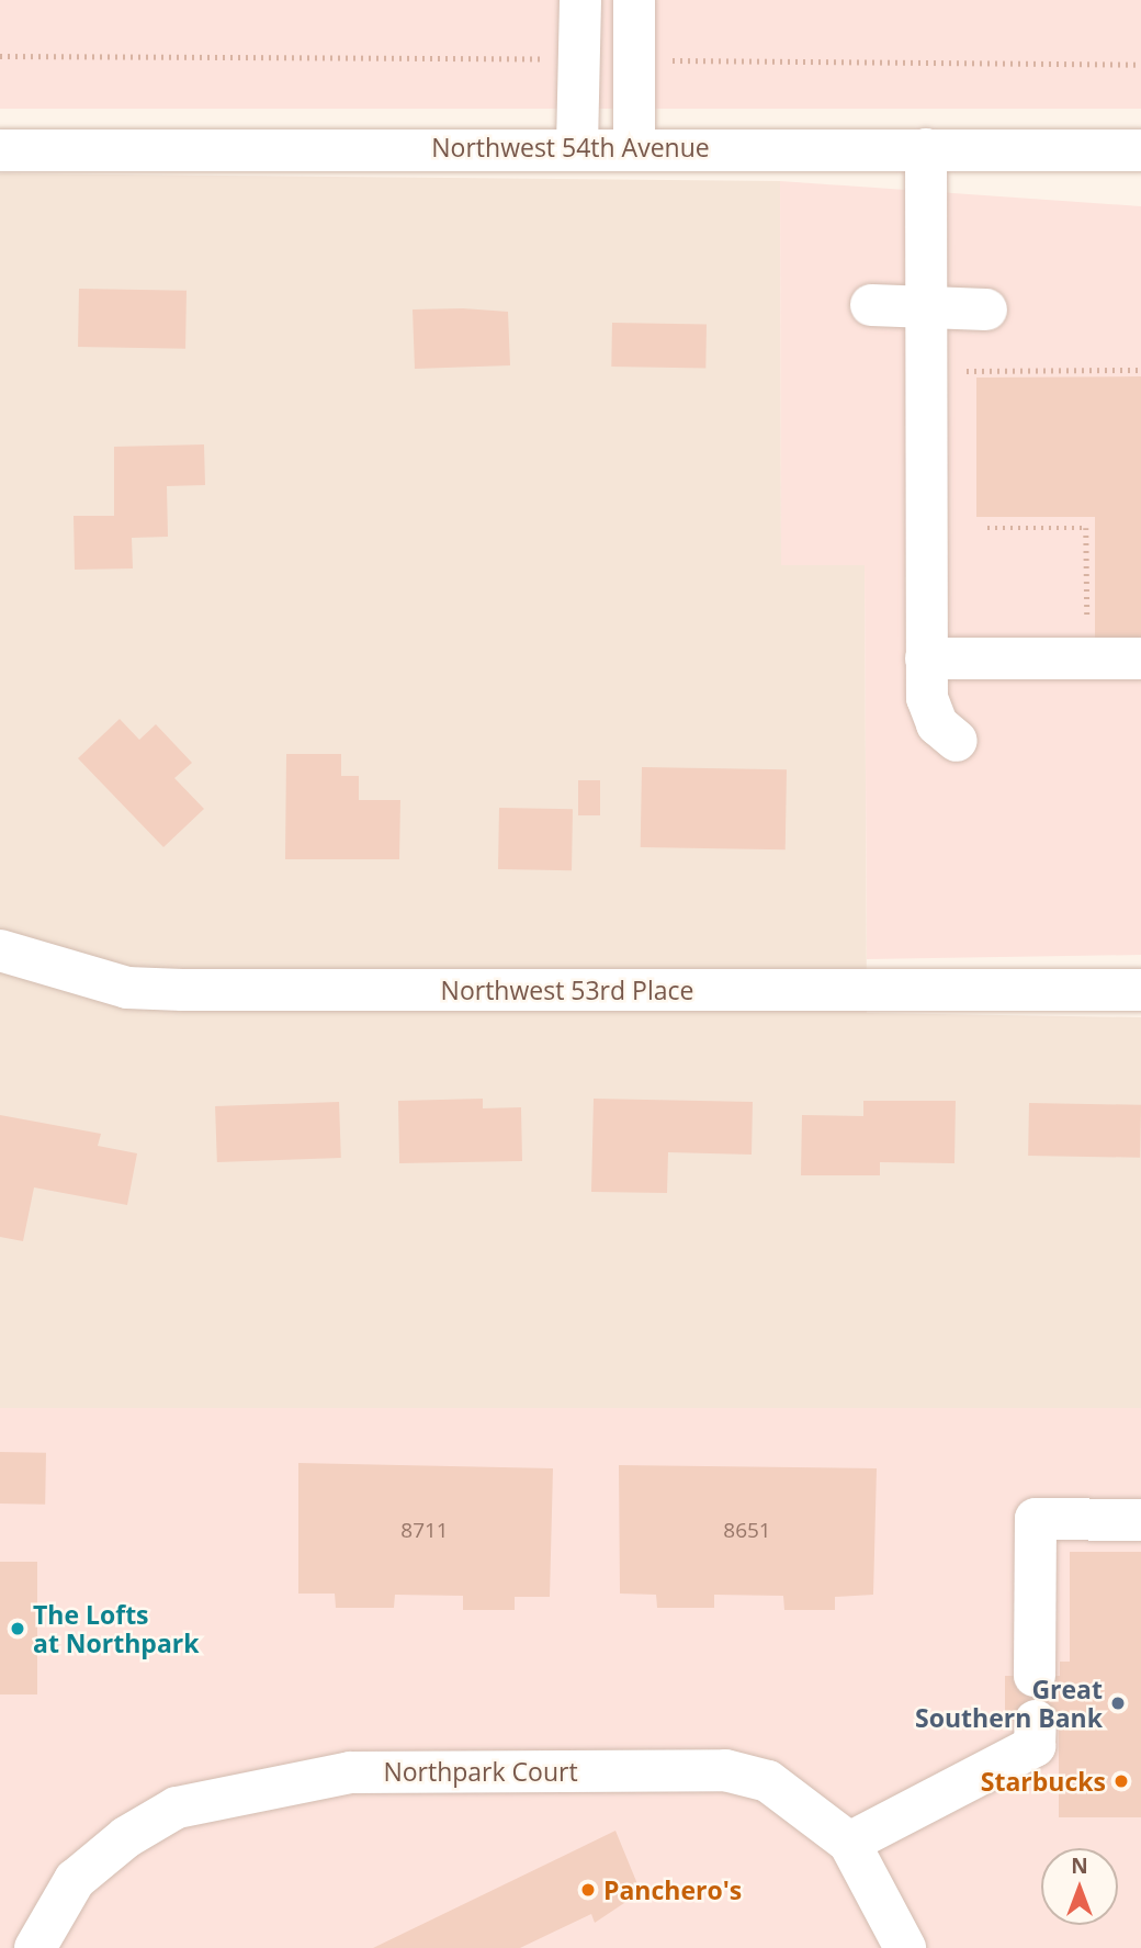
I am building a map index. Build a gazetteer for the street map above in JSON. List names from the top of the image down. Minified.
{"streets":{"street":["Northwest 54th Avenue","Northwest 53rd Place","Northpark Court"]},"places":["The Lofts at Northpark","Great Southern Bank","Starbucks","Panchero's"],"house_numbers":["8711","8651"],"north":"top"}
